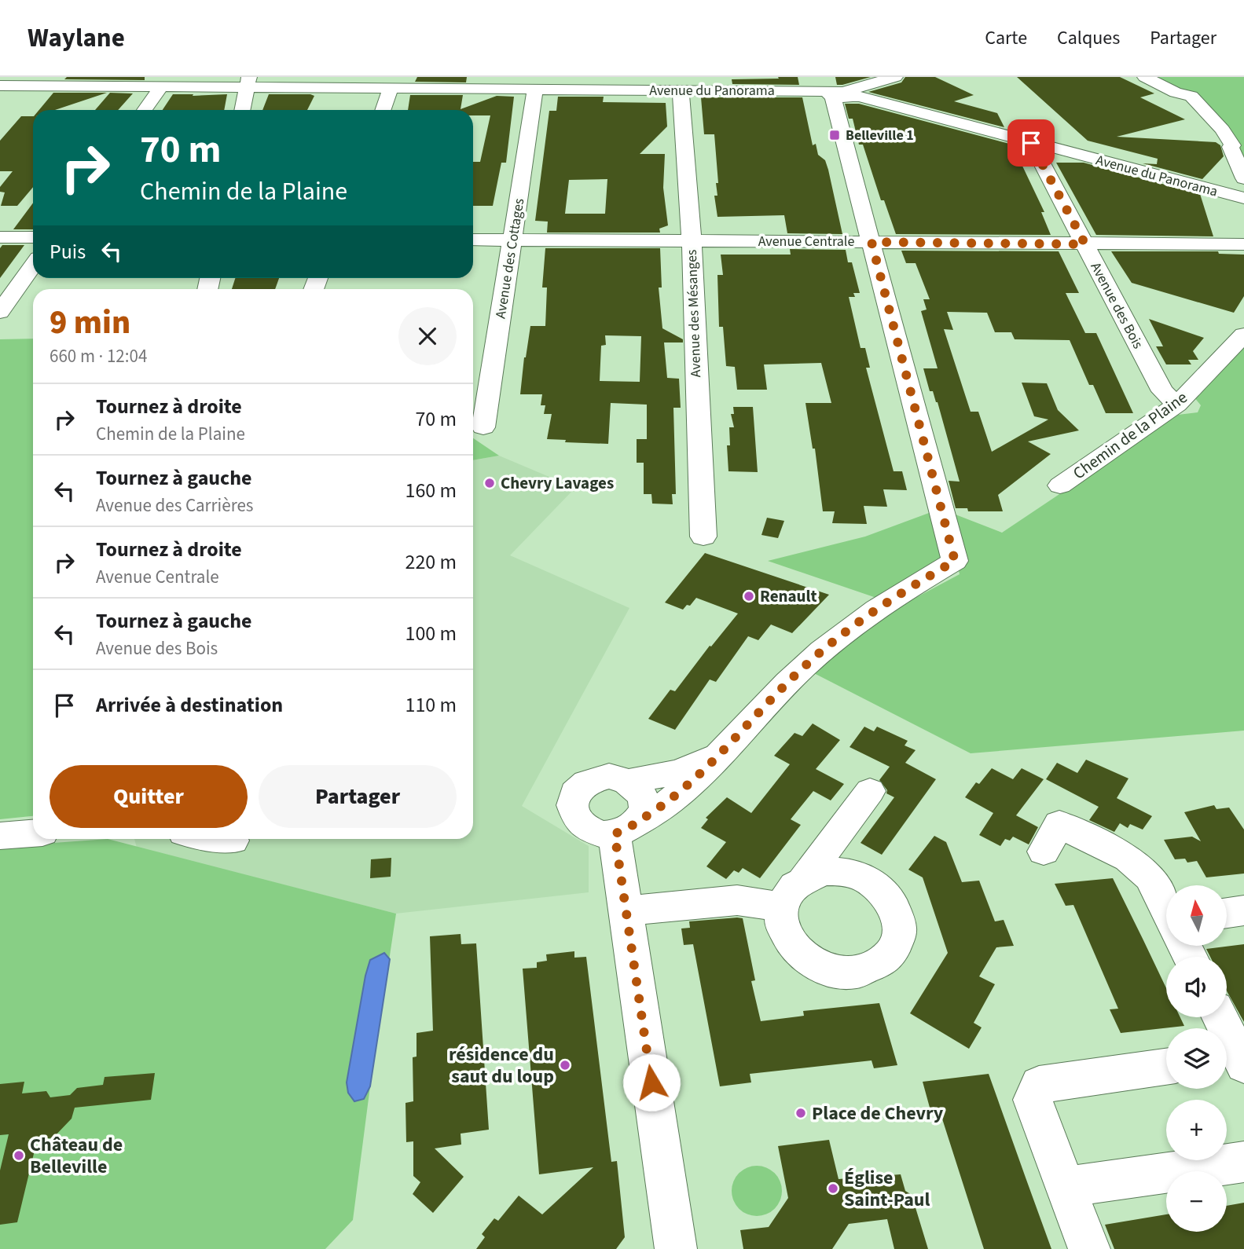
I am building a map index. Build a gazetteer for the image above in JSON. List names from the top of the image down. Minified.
{"streets":{"street":["Avenue du Panorama","Avenue Centrale","Avenue des Cottages","Avenue des Bois","Avenue des Mésanges","Chemin de la Plaine"]},"crossings":[["Avenue du Panorama","Avenue des Cottages"],["Avenue du Panorama","Avenue des Bois"],["Avenue du Panorama","Avenue des Mésanges"],["Avenue Centrale","Avenue des Cottages"],["Avenue Centrale","Avenue des Bois"],["Avenue Centrale","Avenue des Mésanges"],["Avenue des Bois","Chemin de la Plaine"]],"places":{"transit":["Belleville 1"],"other":["Chevry Lavages","Renault","résidence du saut du loup","Place de Chevry","Château de Belleville","Église Saint-Paul"]},"north":"top","page":{"header":"Waylane","nav":["Carte","Calques","Partager"],"turn":["70 m","Chemin de la Plaine"],"then":"Puis","heading":["9 min","660 m · 12:04"],"list":[{"name":"Tournez à droite","note":"Chemin de la Plaine","value":"70 m"},{"name":"Tournez à gauche","note":"Avenue des Carrières","value":"160 m"},{"name":"Tournez à droite","note":"Avenue Centrale","value":"220 m"},{"name":"Tournez à gauche","note":"Avenue des Bois","value":"100 m"},{"name":"Arrivée à destination","value":"110 m"}],"buttons":["Quitter","Partager"],"map_buttons":["+","−"]}}
